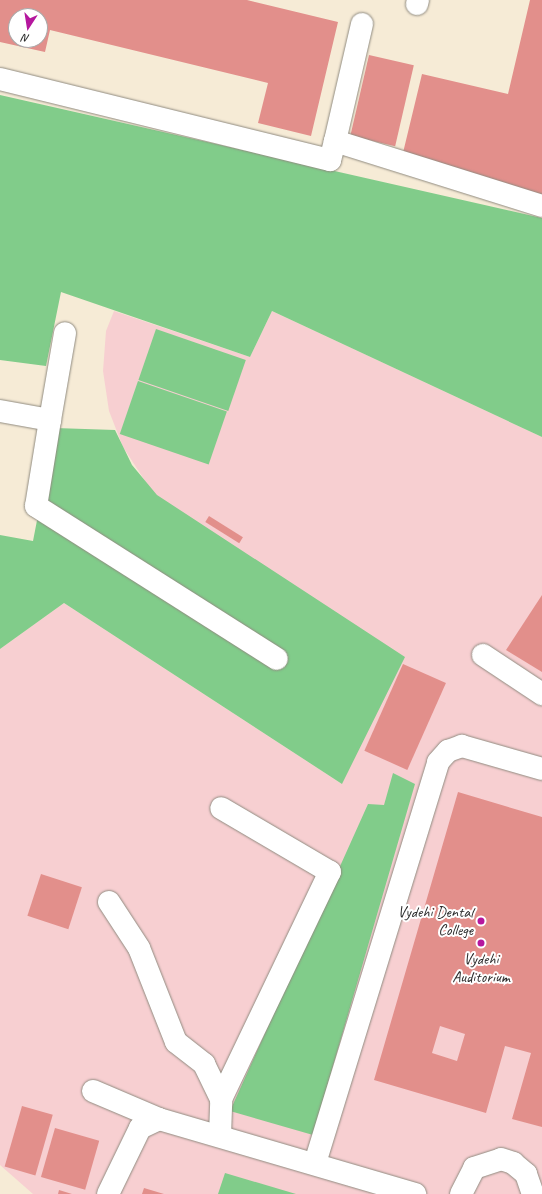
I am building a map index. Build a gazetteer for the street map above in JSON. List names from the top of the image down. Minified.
{"places":["Vydehi Dental College","Vydehi Auditorium"],"north":"bottom"}
